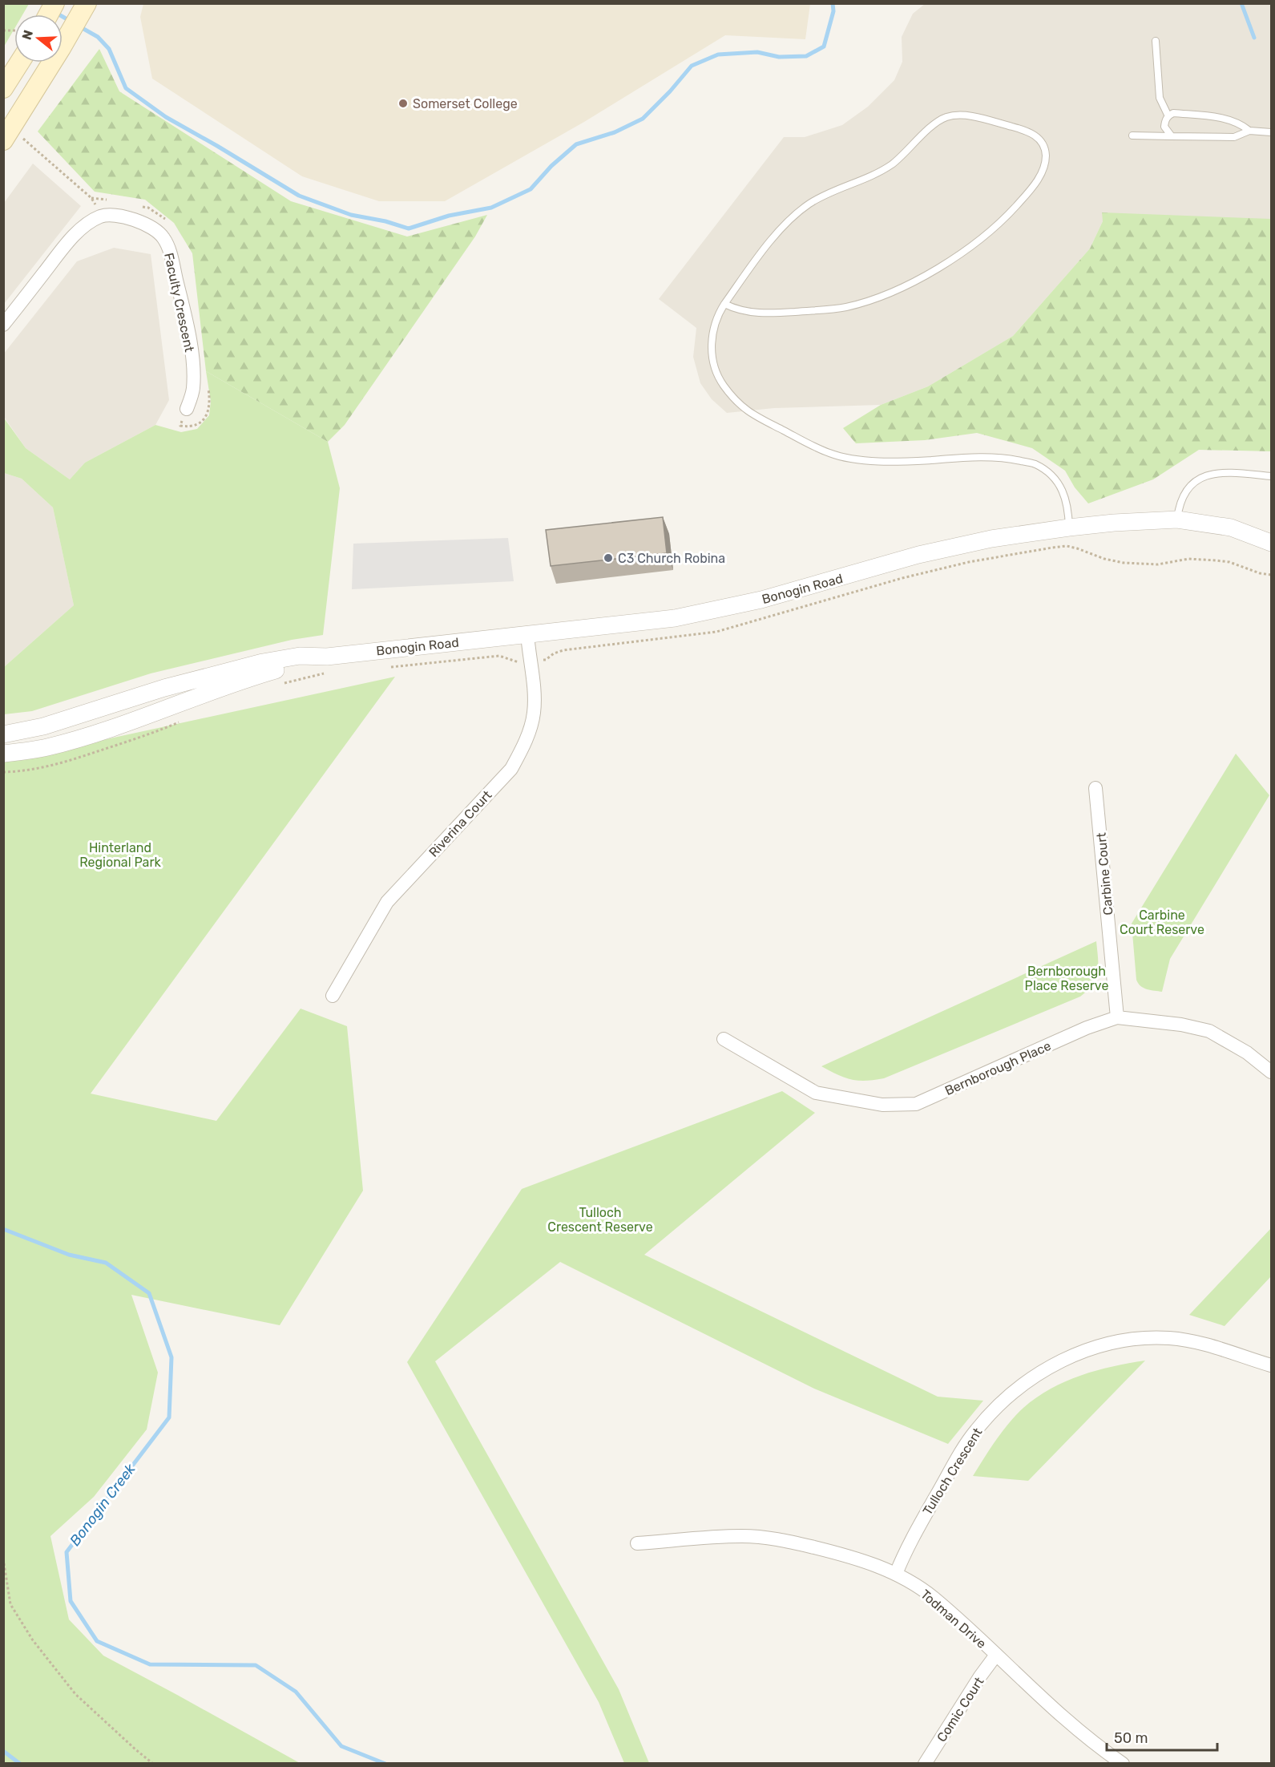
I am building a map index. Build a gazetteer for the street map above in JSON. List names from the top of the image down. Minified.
{"streets":{"street":["Faculty Crescent","Bonogin Road","Riverina Court","Carbine Court","Bernborough Place","Tulloch Crescent","Todman Drive","Comic Court"]},"crossings":[["Bonogin Road","Riverina Court"],["Carbine Court","Bernborough Place"],["Tulloch Crescent","Todman Drive"],["Todman Drive","Comic Court"]],"water":["Bonogin Creek"],"parks":["Hinterland Regional Park","Carbine Court Reserve","Bernborough Place Reserve","Tulloch Crescent Reserve"],"places":["Somerset College","C3 Church Robina"],"scale_bar":"50 m","north":"left"}
